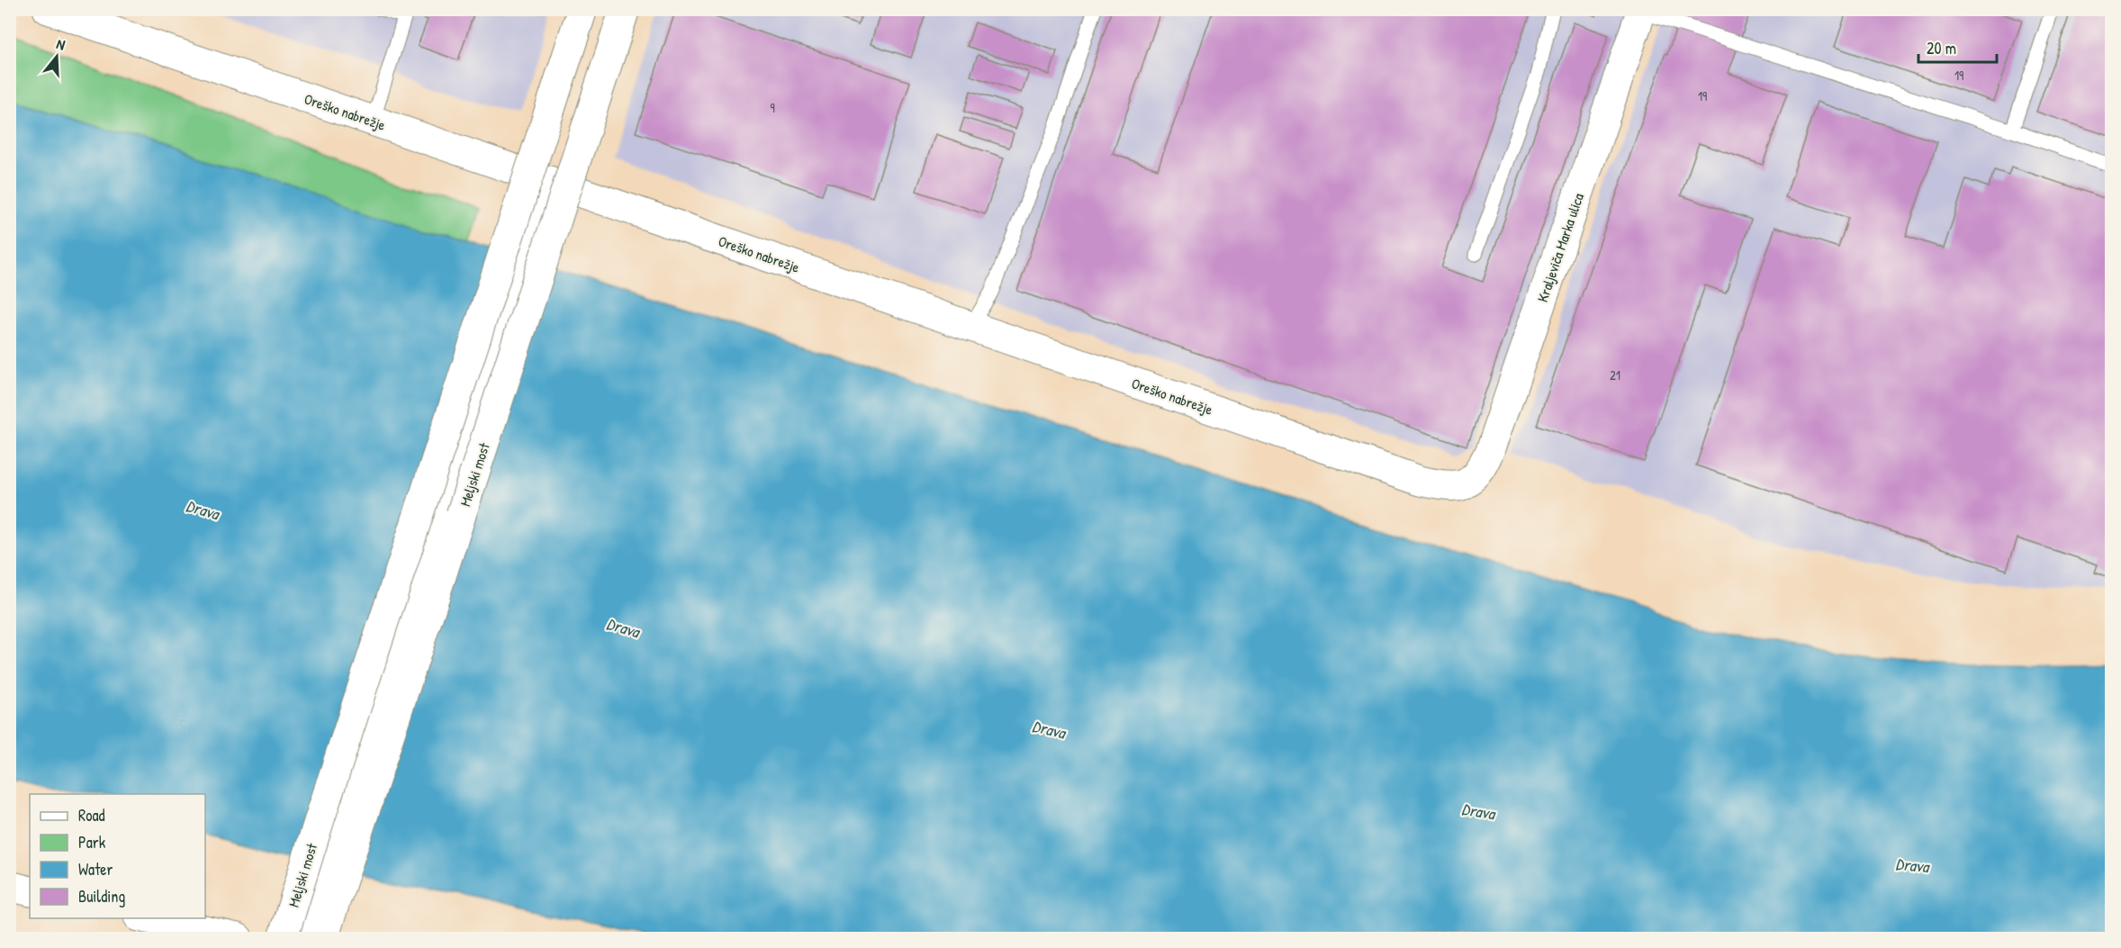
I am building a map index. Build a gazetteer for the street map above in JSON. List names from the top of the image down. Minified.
{"streets":{"main road":["Oreško nabrežje","Kraljeviča Marka ulica","Meljski most"]},"crossings":[["Oreško nabrežje","Kraljeviča Marka ulica"],["Oreško nabrežje","Meljski most"]],"water":["Drava"],"house_numbers":["19","19","9","21"],"legend":["Road","Park","Water","Building"],"scale_bar":"20 m","north":"top"}
